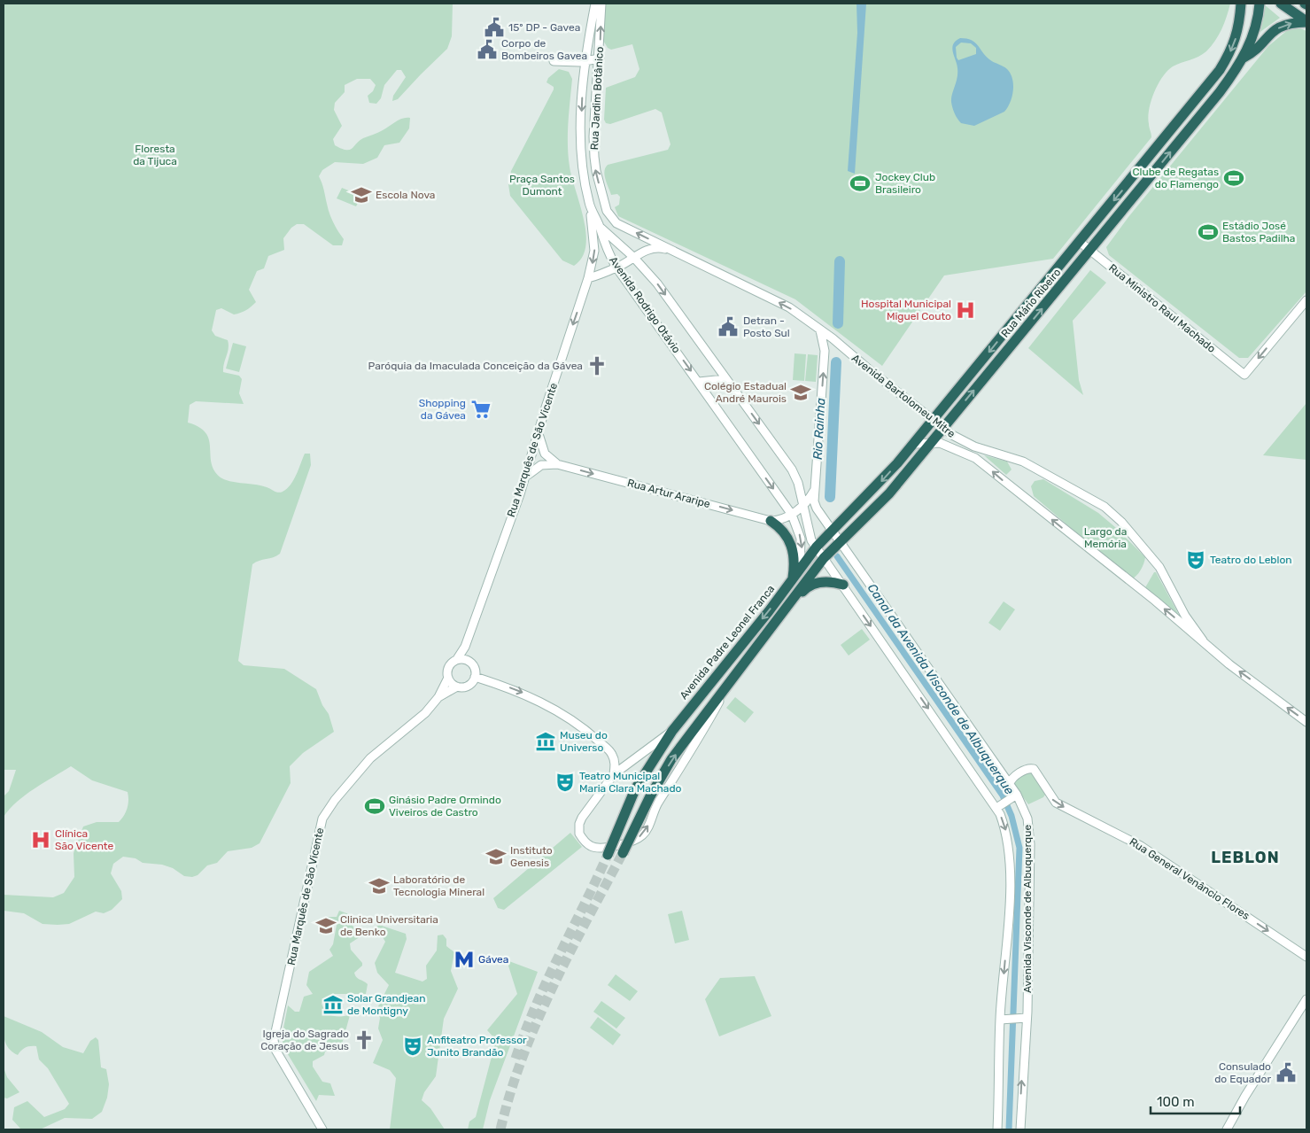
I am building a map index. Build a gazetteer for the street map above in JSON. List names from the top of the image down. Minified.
{"streets":{"highway":["Rua Mário Ribeiro","Avenida Padre Leonel Franca"],"main road":["Rua Jardim Botânico","Avenida Rodrigo Otávio","Rua Ministro Raul Machado","Avenida Bartolomeu Mitre","Rua Marquês de São Vicente","Rua Artur Araripe","Rua General Venâncio Flores","Avenida Visconde de Albuquerque"]},"crossings":[["Rua Jardim Botânico","Avenida Rodrigo Otávio"],["Rua Jardim Botânico","Avenida Bartolomeu Mitre"],["Rua Mário Ribeiro","Avenida Rodrigo Otávio"],["Rua Mário Ribeiro","Rua Ministro Raul Machado"],["Rua Mário Ribeiro","Avenida Bartolomeu Mitre"],["Rua Mário Ribeiro","Avenida Padre Leonel Franca"],["Rua Mário Ribeiro","Avenida Visconde de Albuquerque"],["Avenida Rodrigo Otávio","Avenida Padre Leonel Franca"],["Avenida Rodrigo Otávio","Avenida Visconde de Albuquerque"],["Avenida Bartolomeu Mitre","Avenida Visconde de Albuquerque"],["Rua Marquês de São Vicente","Rua Artur Araripe"],["Rua General Venâncio Flores","Avenida Visconde de Albuquerque"]],"one_way":["Avenida Rodrigo Otávio","Rua Artur Araripe","Rua General Venâncio Flores"],"districts":["LEBLON"],"water":["Rio Rainha","Canal da Avenida Visconde de Albuquerque"],"parks":["Floresta da Tijuca","Praça Santos Dumont","Largo da Memória"],"places":{"public building":["15º DP - Gavea","Corpo de Bombeiros Gavea","Detran - Posto Sul","Consulado do Equador"],"sports":["Clube de Regatas do Flamengo","Jockey Club Brasileiro","Estádio José Bastos Padilha","Ginásio Padre Ormindo Viveiros de Castro"],"school or university":["Escola Nova","Colégio Estadual André Maurois","Instituto Genesis","Laboratório de Tecnologia Mineral","Clinica Universitaria de Benko"],"hospital":["Hospital Municipal Miguel Couto","Clínica São Vicente"],"church":["Paróquia da Imaculada Conceição da Gávea","Igreja do Sagrado Coração de Jesus"],"supermarket":["Shopping da Gávea"],"theatre":["Teatro do Leblon","Teatro Municipal Maria Clara Machado","Anfiteatro Professor Junito Brandão"],"museum":["Museu do Universo","Solar Grandjean de Montigny"],"metro station":["Gávea"]},"scale_bar":"100 m"}
